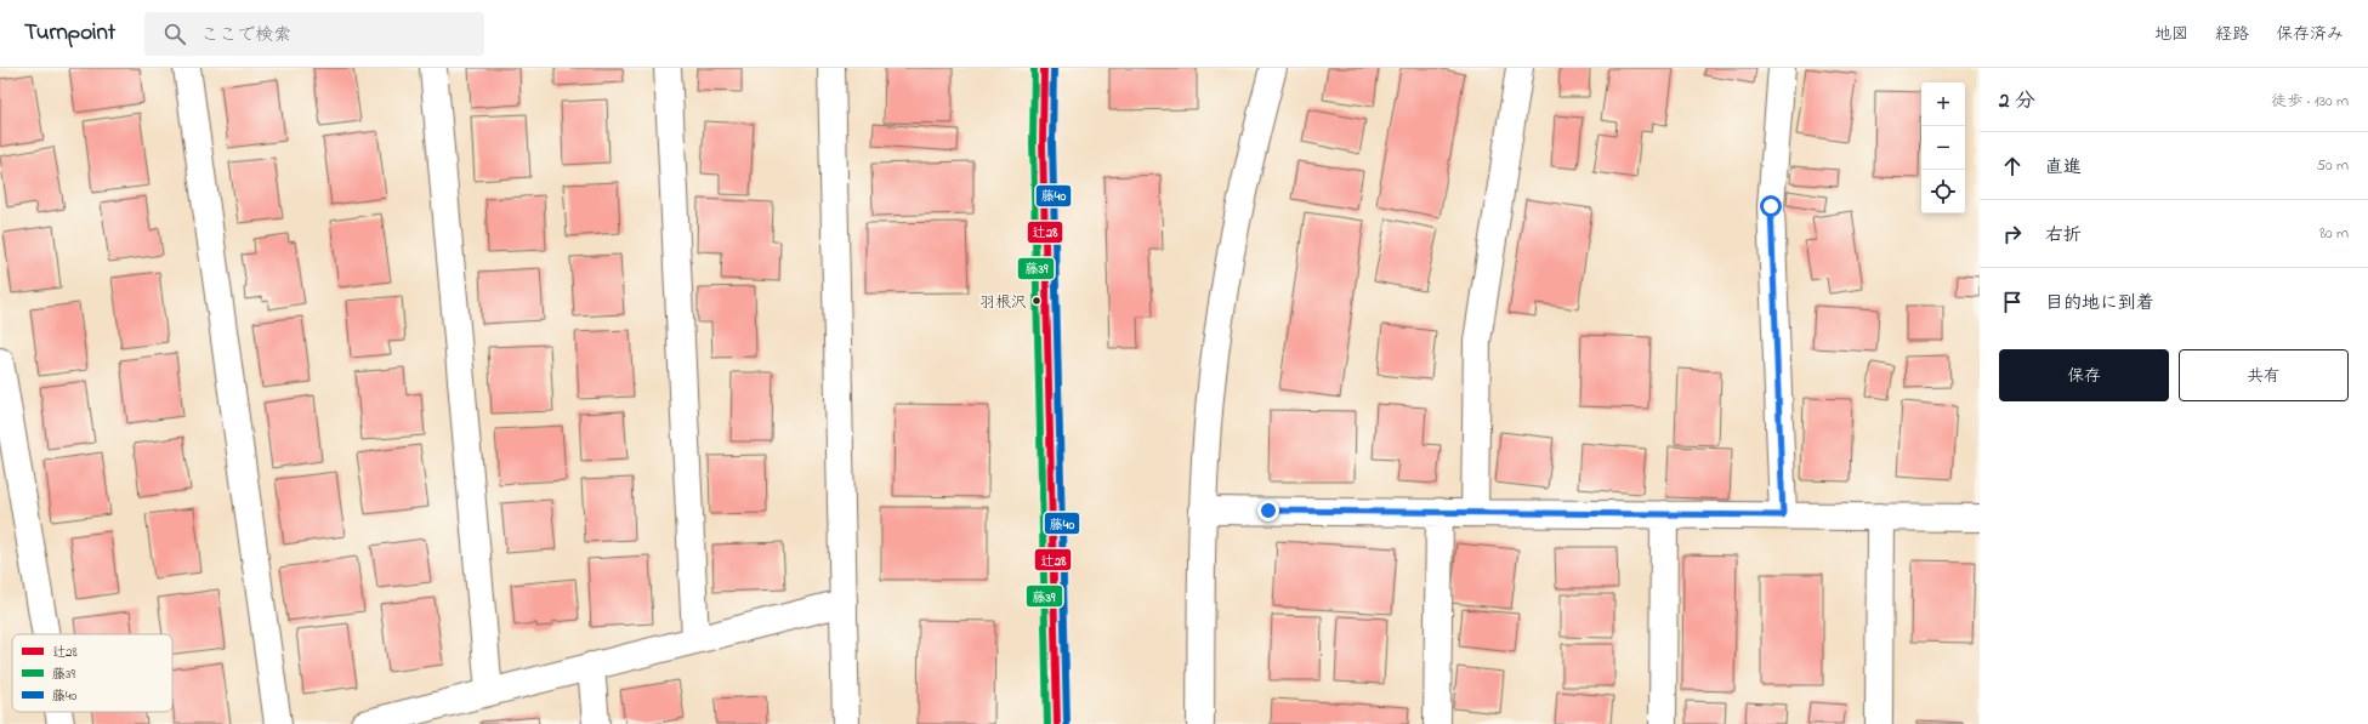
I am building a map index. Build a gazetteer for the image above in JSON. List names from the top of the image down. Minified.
{"places":["羽根沢"],"lines":["transit line 辻28","transit line 藤39","transit line 藤40"],"legend":["辻28","藤39","藤40"],"page":{"header":"Turnpoint","search":"ここで検索","nav":["地図","経路","保存済み"],"heading":["2 分","徒歩 · 130 m"],"map_buttons":["+","−"],"list":[["直進","50 m"],["右折","80 m"],"目的地に到着"],"buttons":["保存","共有"]}}
